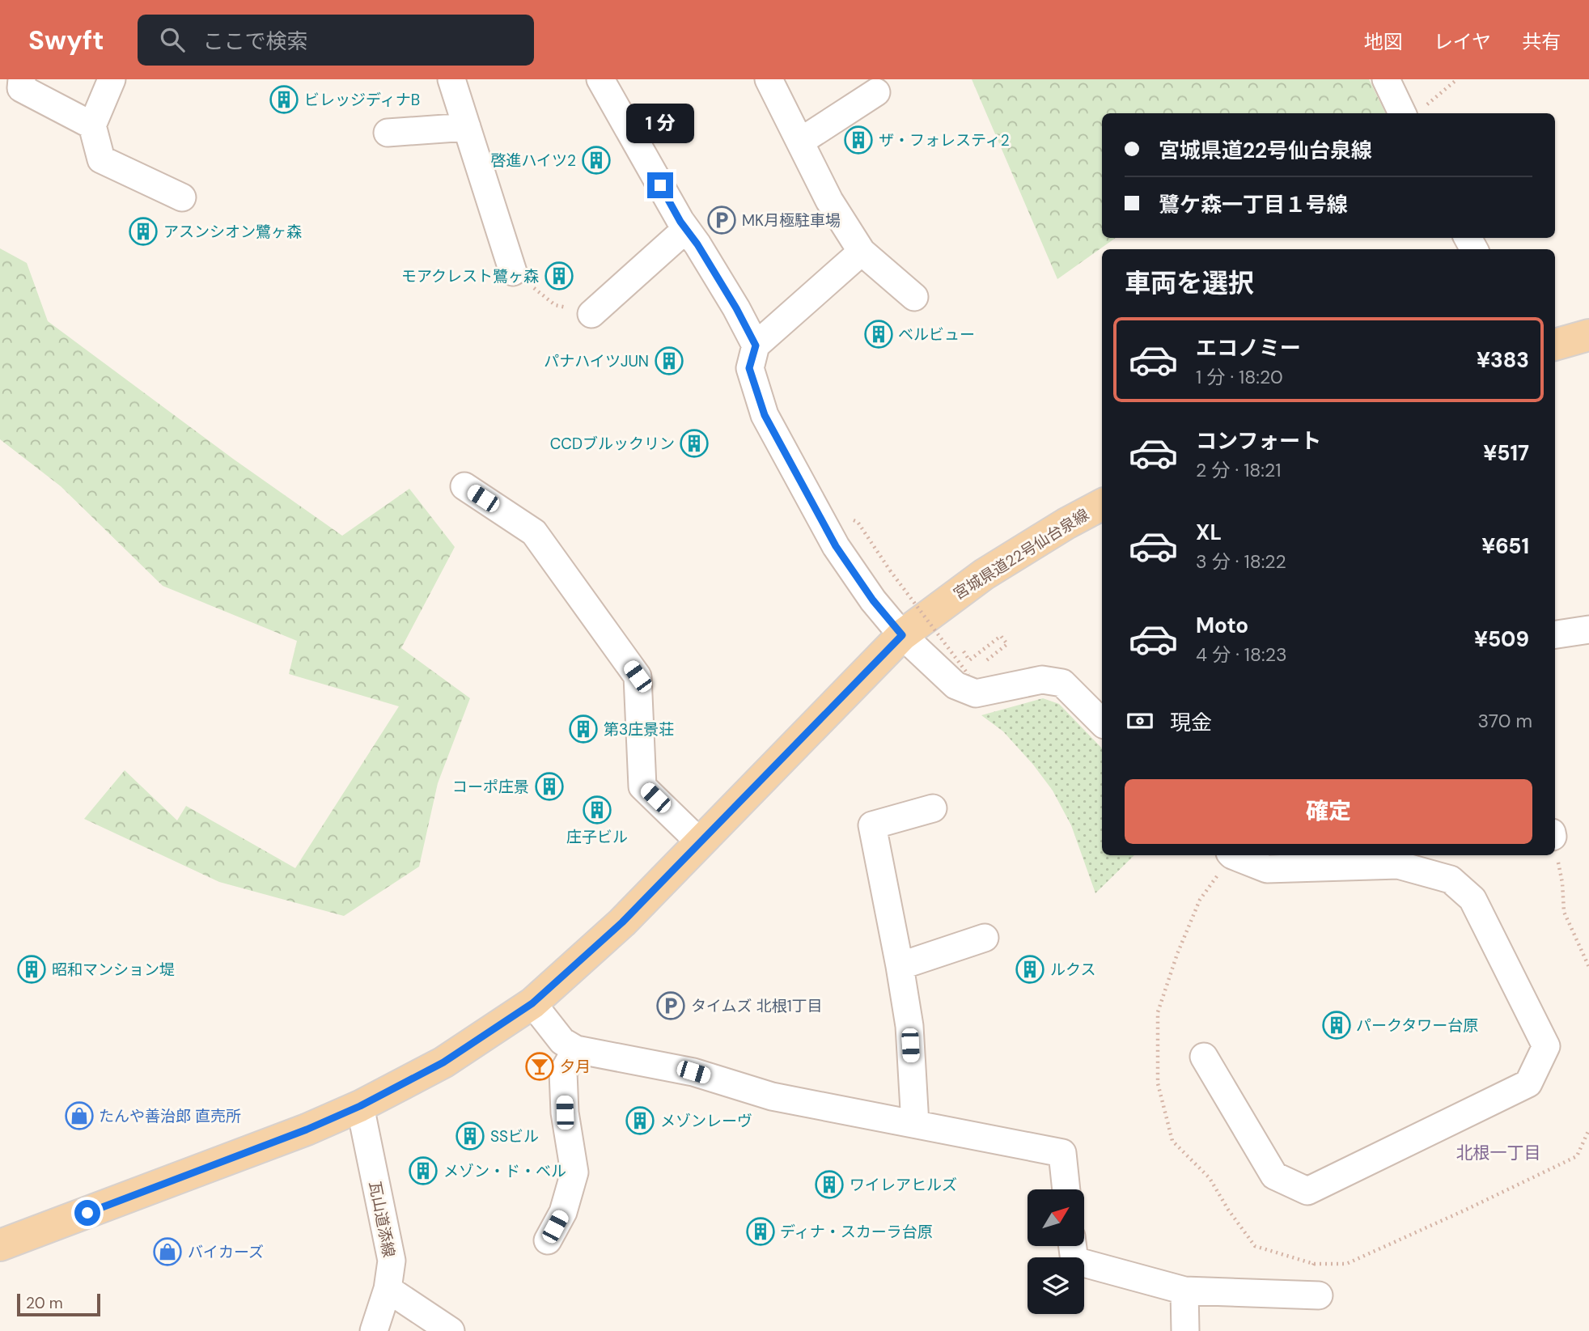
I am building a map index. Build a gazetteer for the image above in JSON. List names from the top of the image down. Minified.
{"streets":{"main road":["宮城県道22号仙台泉線"],"street":["瓦山道添線"]},"crossings":[["宮城県道22号仙台泉線","瓦山道添線"]],"districts":["北根一丁目"],"places":{"building":["ビレッジディナB","ザ・フォレスティ2","啓進ハイツ2","アスンシオン鷺ヶ森","モアクレスト鷺ヶ森","ベルビュー","パナハイツJUN","CCDブルックリン","第3庄景荘","コーポ庄景","庄子ビル","昭和マンション堤","ルクス","パークタワー台原","メゾンレーヴ","SSビル","メゾン・ド・ベル","ワイレアヒルズ","ディナ・スカーラ台原"],"parking":["MK月極駐車場","タイムズ 北根1丁目"],"bar":["夕月"],"shop":["たんや善治郎 直売所","バイカーズ"]},"scale_bar":"20 m","north":"top right","page":{"header":"Swyft","search":"ここで検索","nav":["地図","レイヤ","共有"],"bubble":"1 分","banner":["宮城県道22号仙台泉線","鷺ケ森一丁目１号線"],"heading":"車両を選択","list":[{"name":"エコノミー","note":"1 分 · 18:20","value":"¥383"},{"name":"コンフォート","note":"2 分 · 18:21","value":"¥517"},{"name":"XL","note":"3 分 · 18:22","value":"¥651"},{"name":"Moto","note":"4 分 · 18:23","value":"¥509"}],"pay":["現金","370 m"],"buttons":"確定","scale":"20 m"}}
